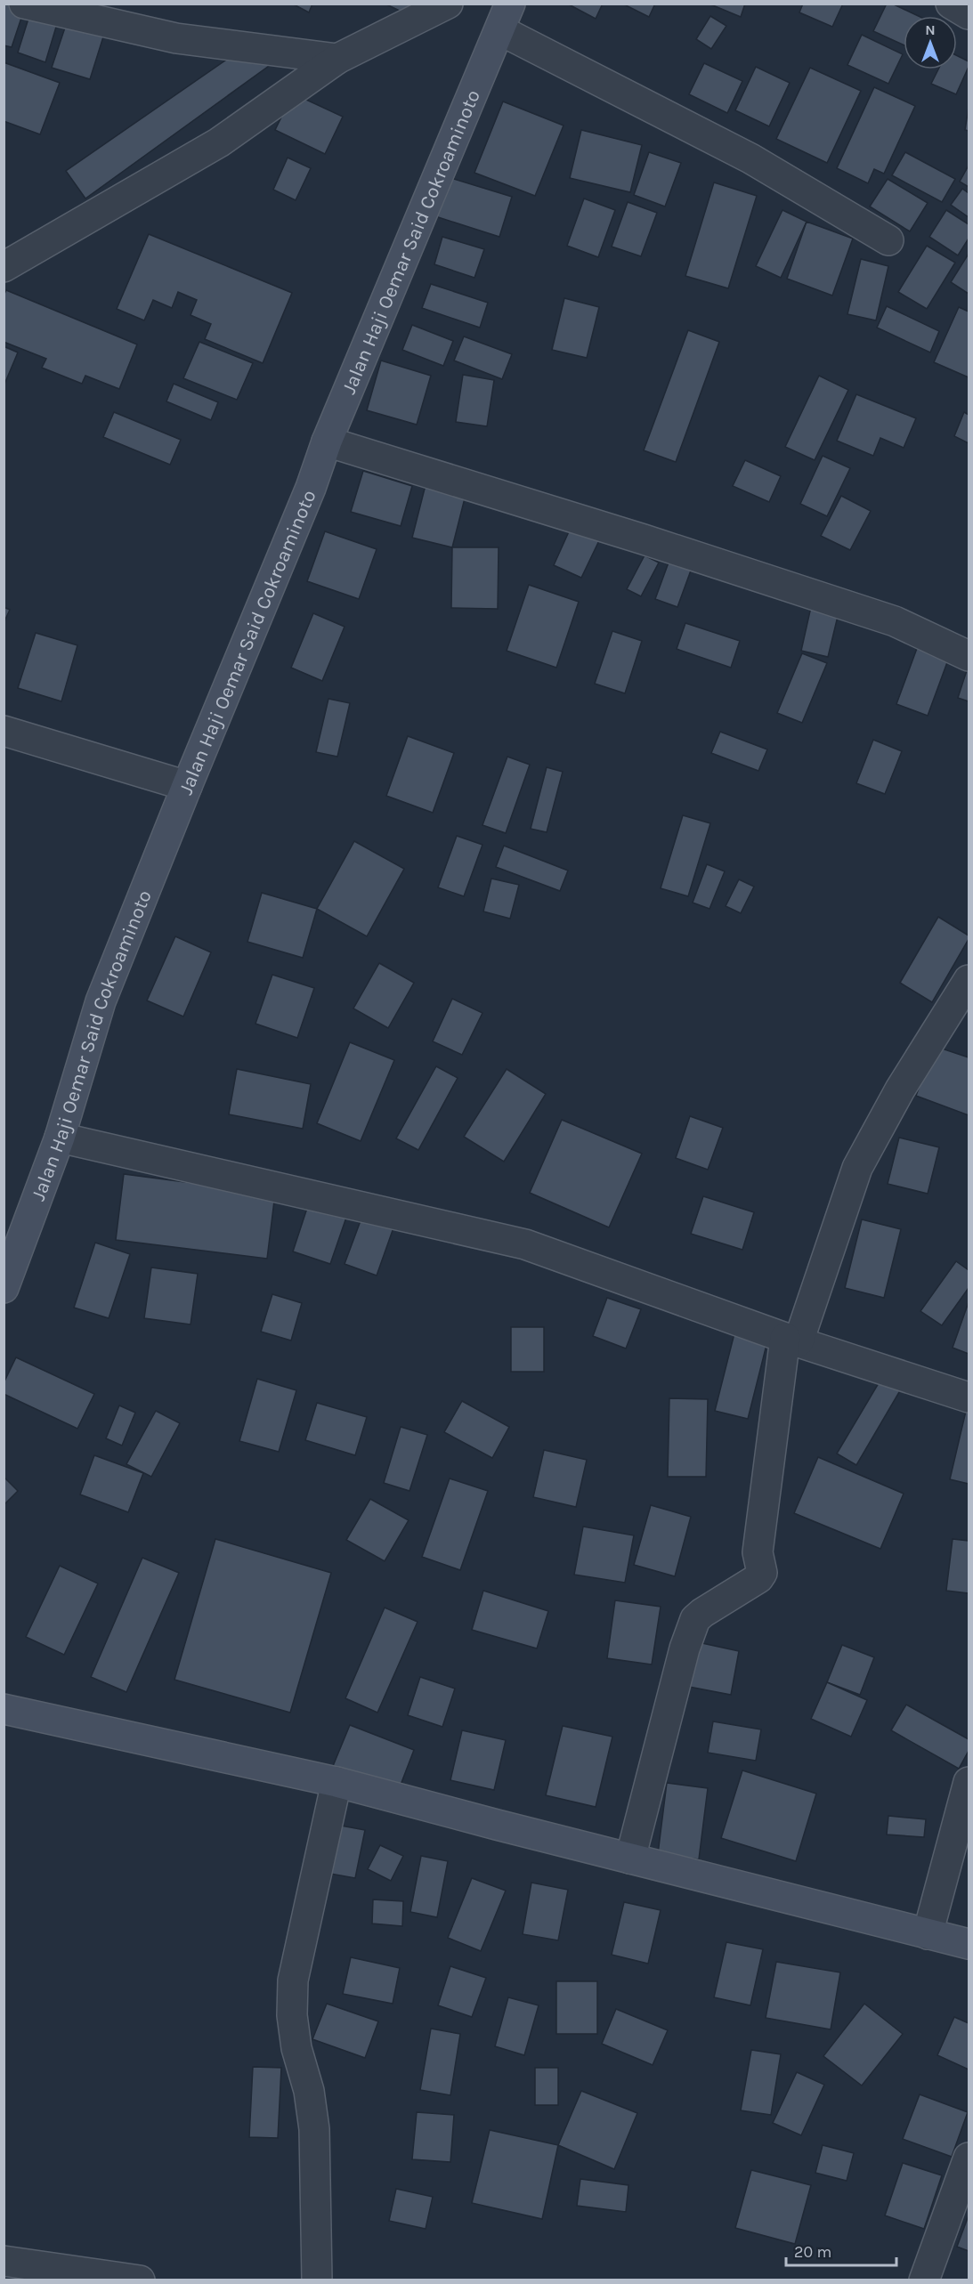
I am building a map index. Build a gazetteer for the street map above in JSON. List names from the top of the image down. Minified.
{"streets":{"main road":["Jalan Haji Oemar Said Cokroaminoto"]},"scale_bar":"20 m","north":"top"}
